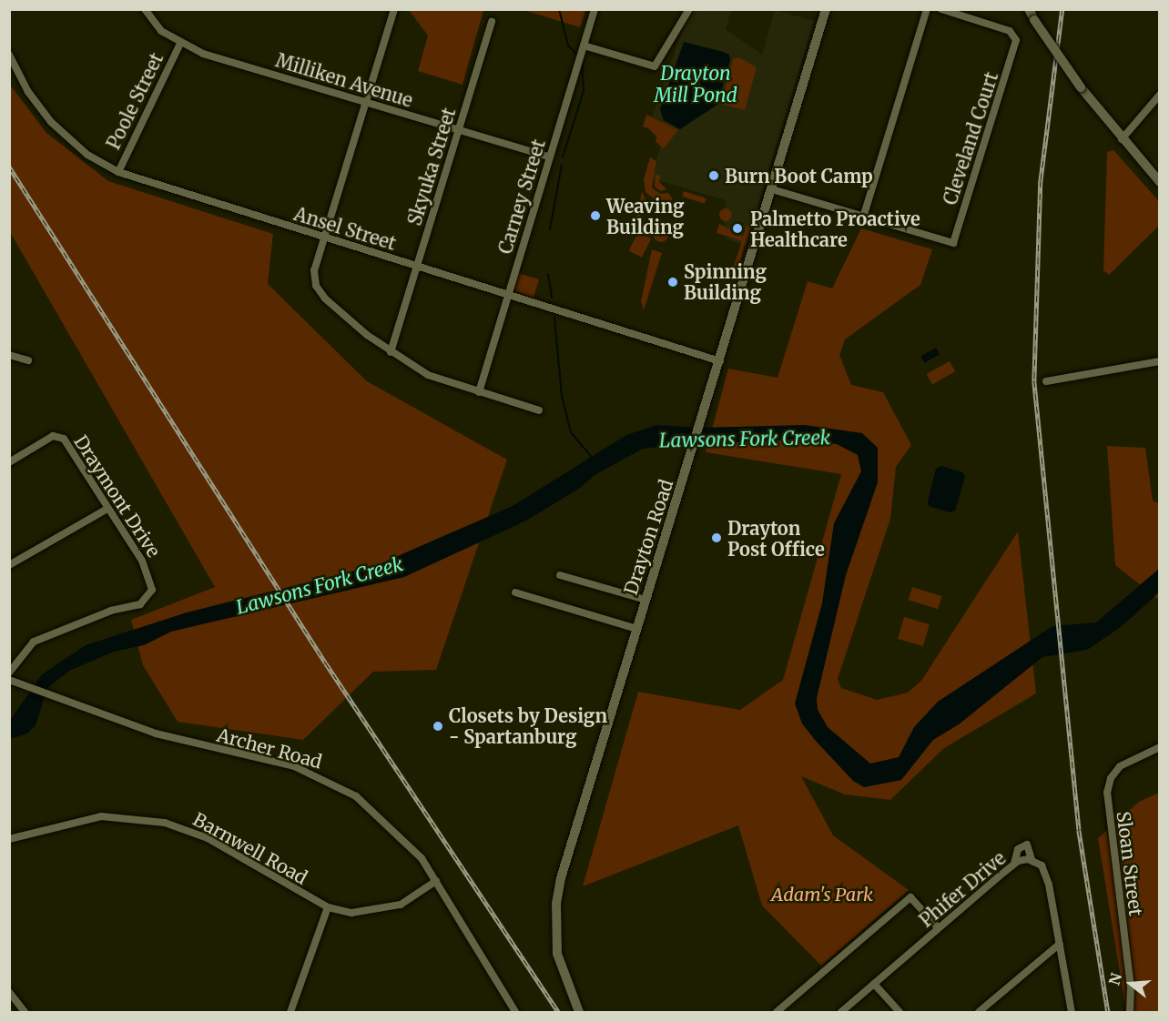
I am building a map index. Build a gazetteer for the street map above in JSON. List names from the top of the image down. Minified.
{"streets":{"main road":["Drayton Road"],"street":["Milliken Avenue","Poole Street","Cleveland Court","Skyuka Street","Carney Street","Ansel Street","Draymont Drive","Archer Road","Barnwell Road","Sloan Street","Phifer Drive"]},"crossings":[["Milliken Avenue","Poole Street"],["Milliken Avenue","Skyuka Street"],["Milliken Avenue","Carney Street"],["Poole Street","Ansel Street"],["Skyuka Street","Ansel Street"],["Carney Street","Ansel Street"],["Ansel Street","Drayton Road"],["Archer Road","Barnwell Road"]],"water":["Drayton Mill Pond","Lawsons Fork Creek"],"parks":["Adam's Park"],"places":["Burn Boot Camp","Weaving Building","Palmetto Proactive Healthcare","Spinning Building","Drayton Post Office","Closets by Design - Spartanburg"],"north":"left"}
